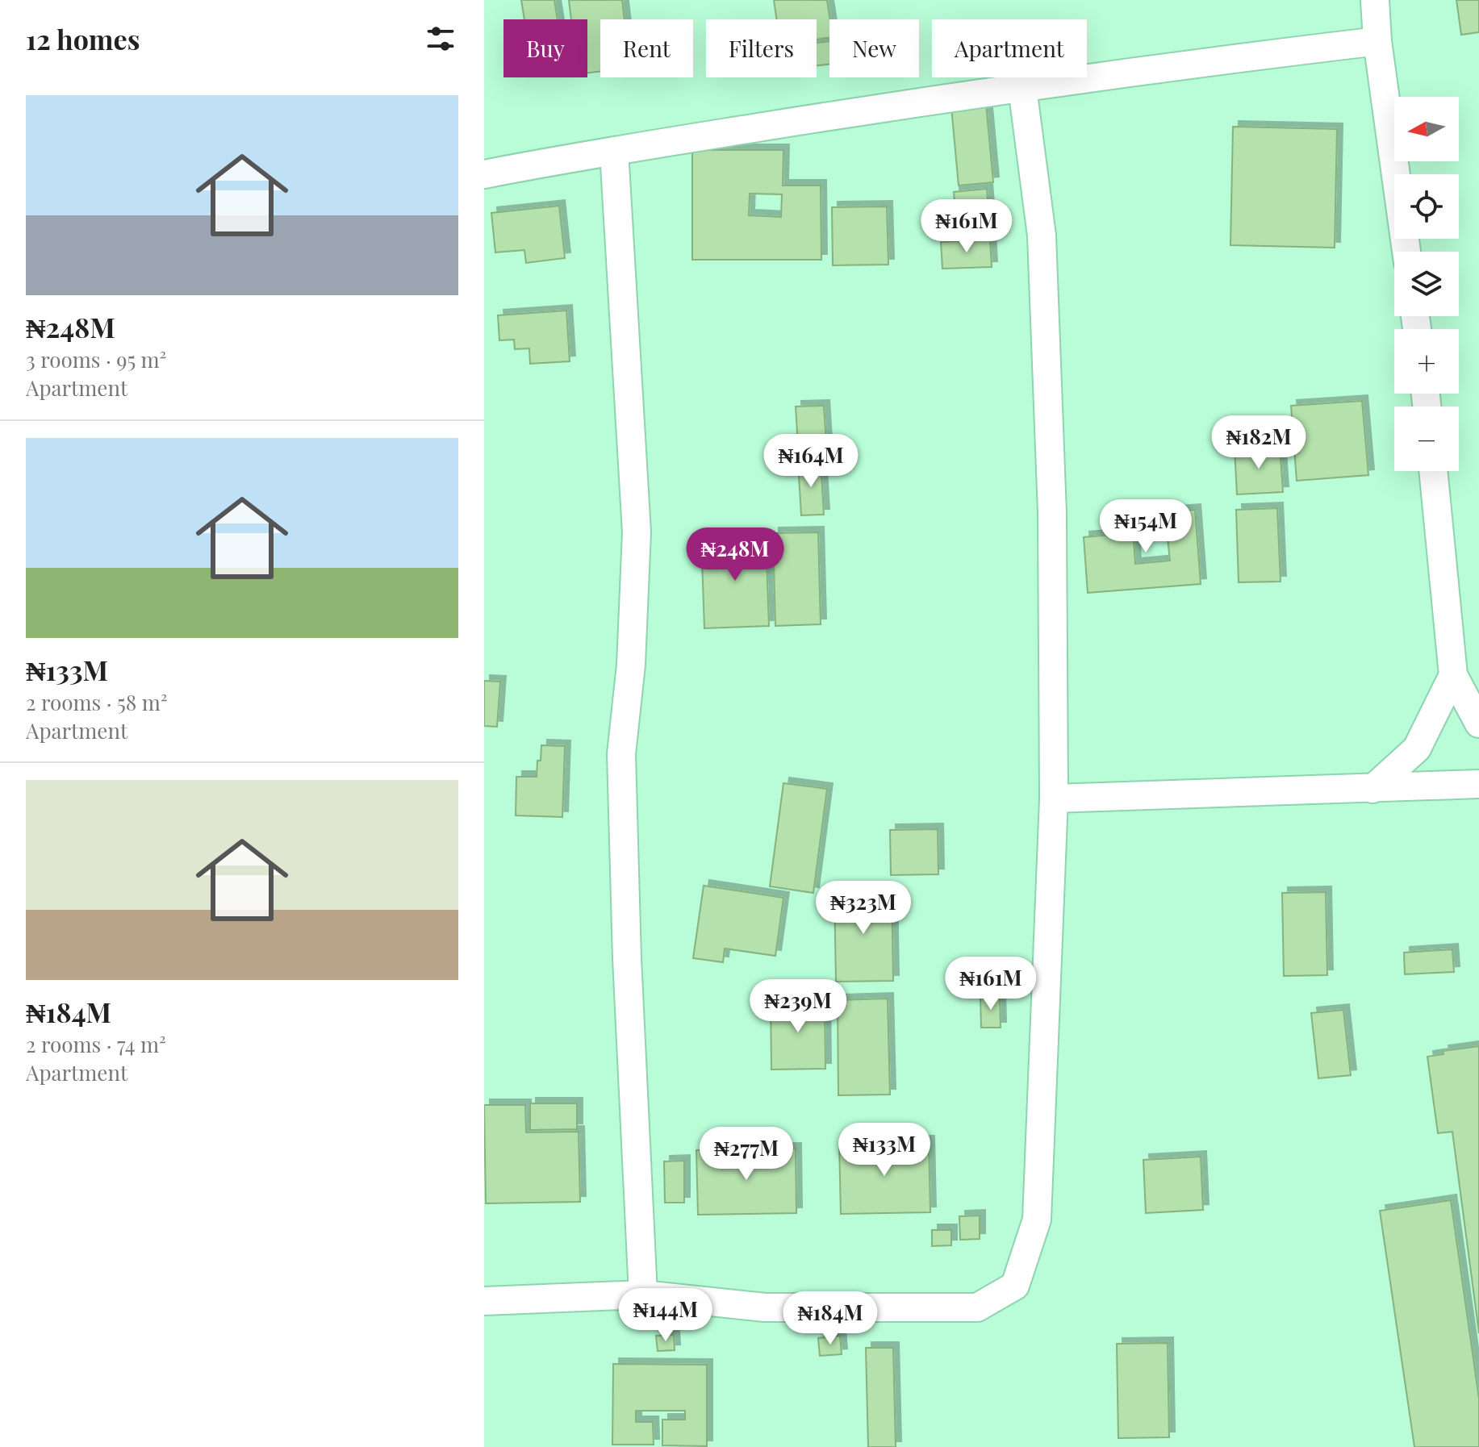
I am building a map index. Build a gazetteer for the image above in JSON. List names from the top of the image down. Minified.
{"north":"left","page":{"heading":"12 homes","chip":["Buy","Rent","Filters","New","Apartment"],"list":[{"name":"₦248M","note":"3 rooms · 95 m² · Apartment"},{"name":"₦133M","note":"2 rooms · 58 m² · Apartment"},{"name":"₦184M","note":"2 rooms · 74 m² · Apartment"}],"map_buttons":["+","−"],"price":["₦161M","₦182M","₦164M","₦154M","₦248M","₦323M","₦161M","₦239M","₦133M","₦277M","₦144M","₦184M"]}}
